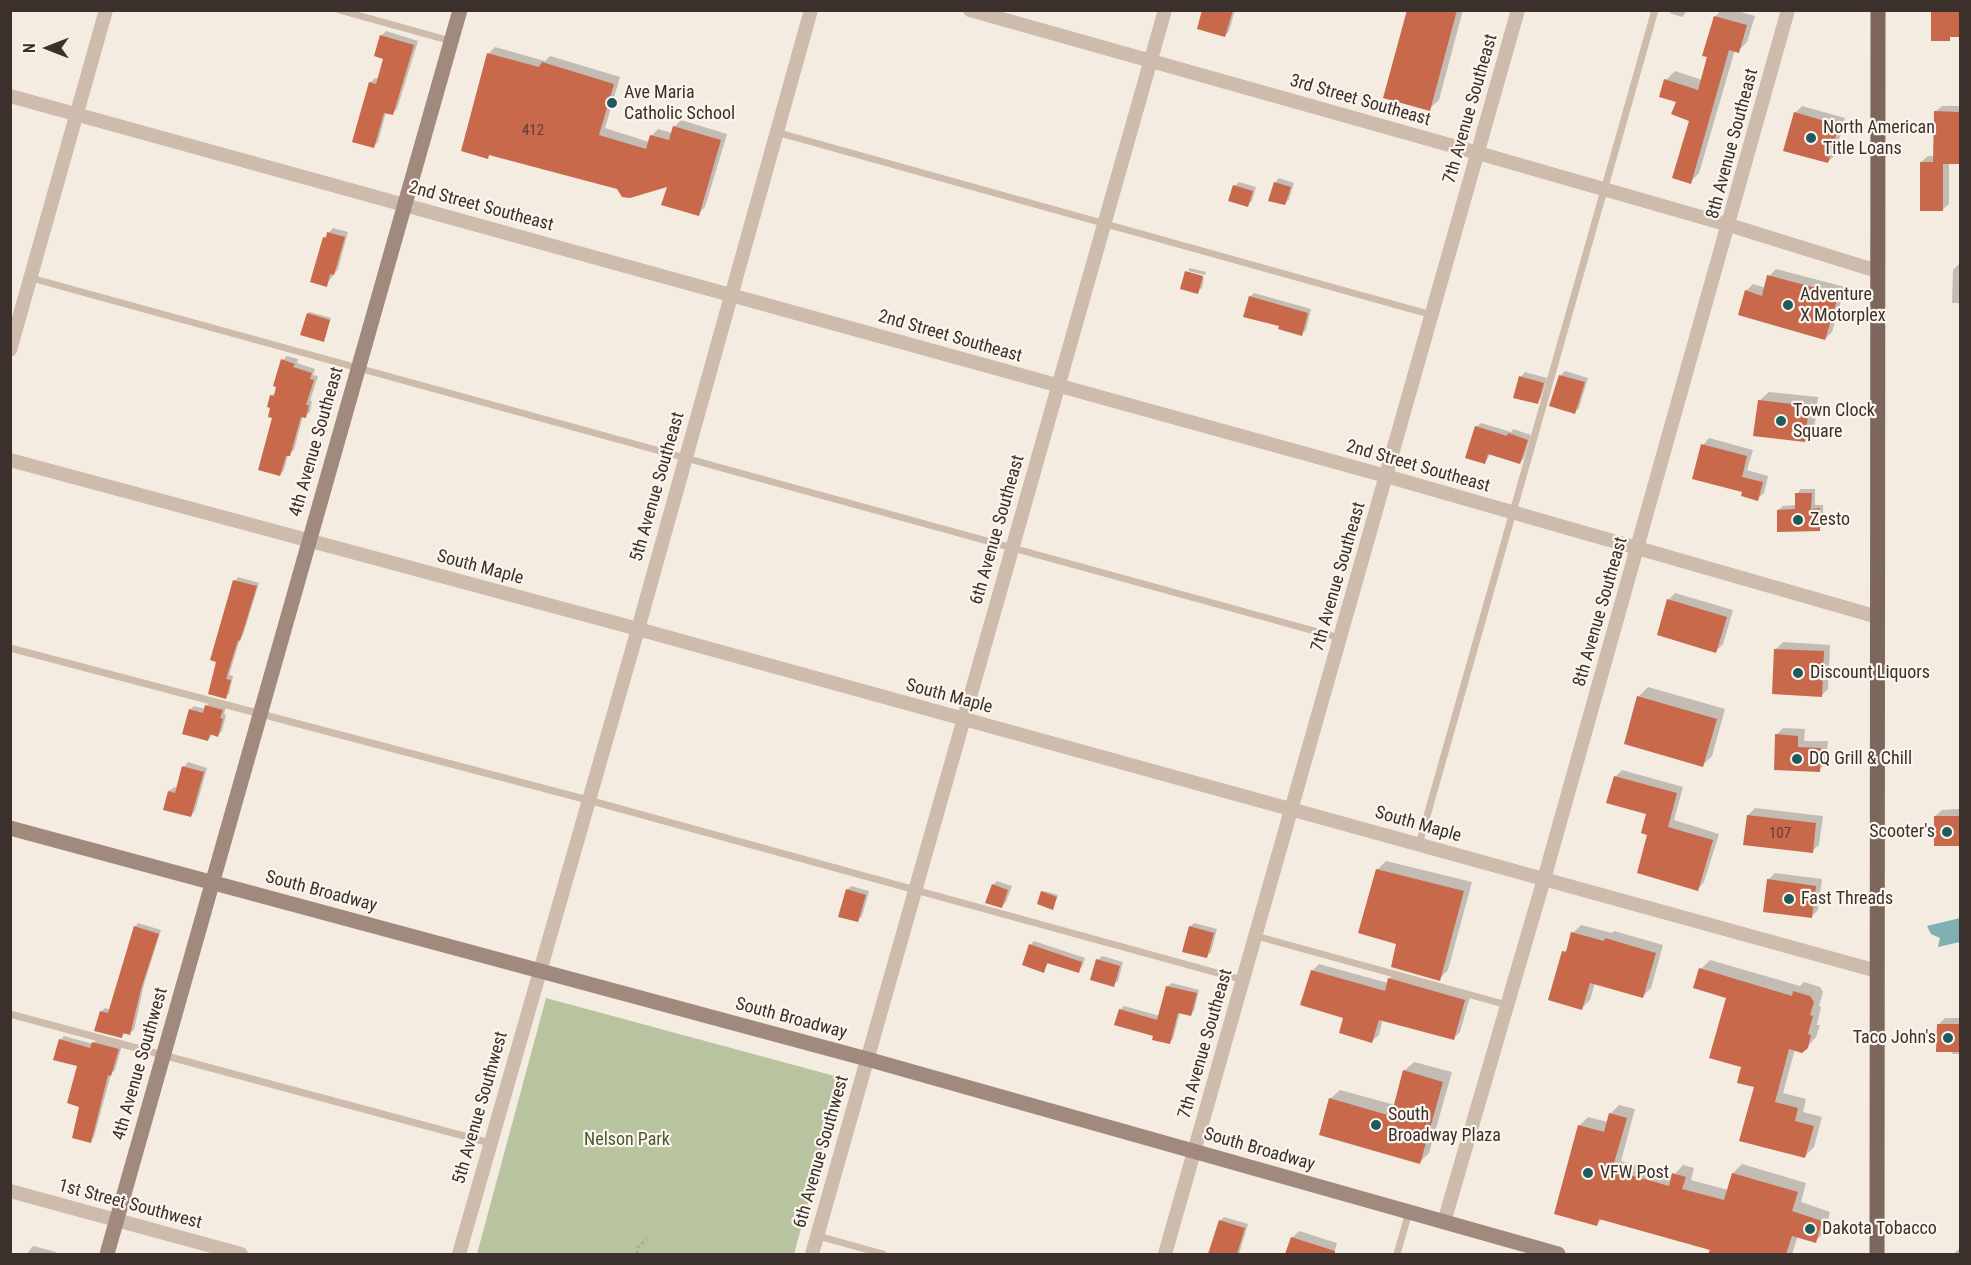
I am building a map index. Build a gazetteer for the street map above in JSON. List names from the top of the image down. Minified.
{"streets":{"street":["3rd Street Southeast","7th Avenue Southeast","8th Avenue Southeast","2nd Street Southeast","4th Avenue Southeast","5th Avenue Southeast","6th Avenue Southeast","South Maple","South Broadway","4th Avenue Southwest","5th Avenue Southwest","6th Avenue Southwest","1st Street Southwest"]},"crossings":[["3rd Street Southeast","7th Avenue Southeast"],["3rd Street Southeast","8th Avenue Southeast"],["3rd Street Southeast","6th Avenue Southeast"],["7th Avenue Southeast","2nd Street Southeast"],["7th Avenue Southeast","South Maple"],["7th Avenue Southeast","South Broadway"],["8th Avenue Southeast","2nd Street Southeast"],["8th Avenue Southeast","South Maple"],["8th Avenue Southeast","South Broadway"],["2nd Street Southeast","4th Avenue Southeast"],["2nd Street Southeast","5th Avenue Southeast"],["2nd Street Southeast","6th Avenue Southeast"],["4th Avenue Southeast","South Maple"],["4th Avenue Southeast","South Broadway"],["4th Avenue Southeast","4th Avenue Southwest"],["5th Avenue Southeast","South Maple"],["5th Avenue Southeast","South Broadway"],["5th Avenue Southeast","5th Avenue Southwest"],["6th Avenue Southeast","South Maple"],["6th Avenue Southeast","South Broadway"],["6th Avenue Southeast","6th Avenue Southwest"],["South Broadway","4th Avenue Southwest"],["South Broadway","5th Avenue Southwest"],["South Broadway","6th Avenue Southwest"],["4th Avenue Southwest","1st Street Southwest"]],"parks":["Nelson Park"],"places":["Ave Maria Catholic School","North American Title Loans","Adventure X Motorplex","Town Clock Square","Zesto","Discount Liquors","DQ Grill & Chill","Scooter's","Fast Threads","Taco John's","South Broadway Plaza","VFW Post","Dakota Tobacco"],"house_numbers":["412","107"],"north":"left"}
